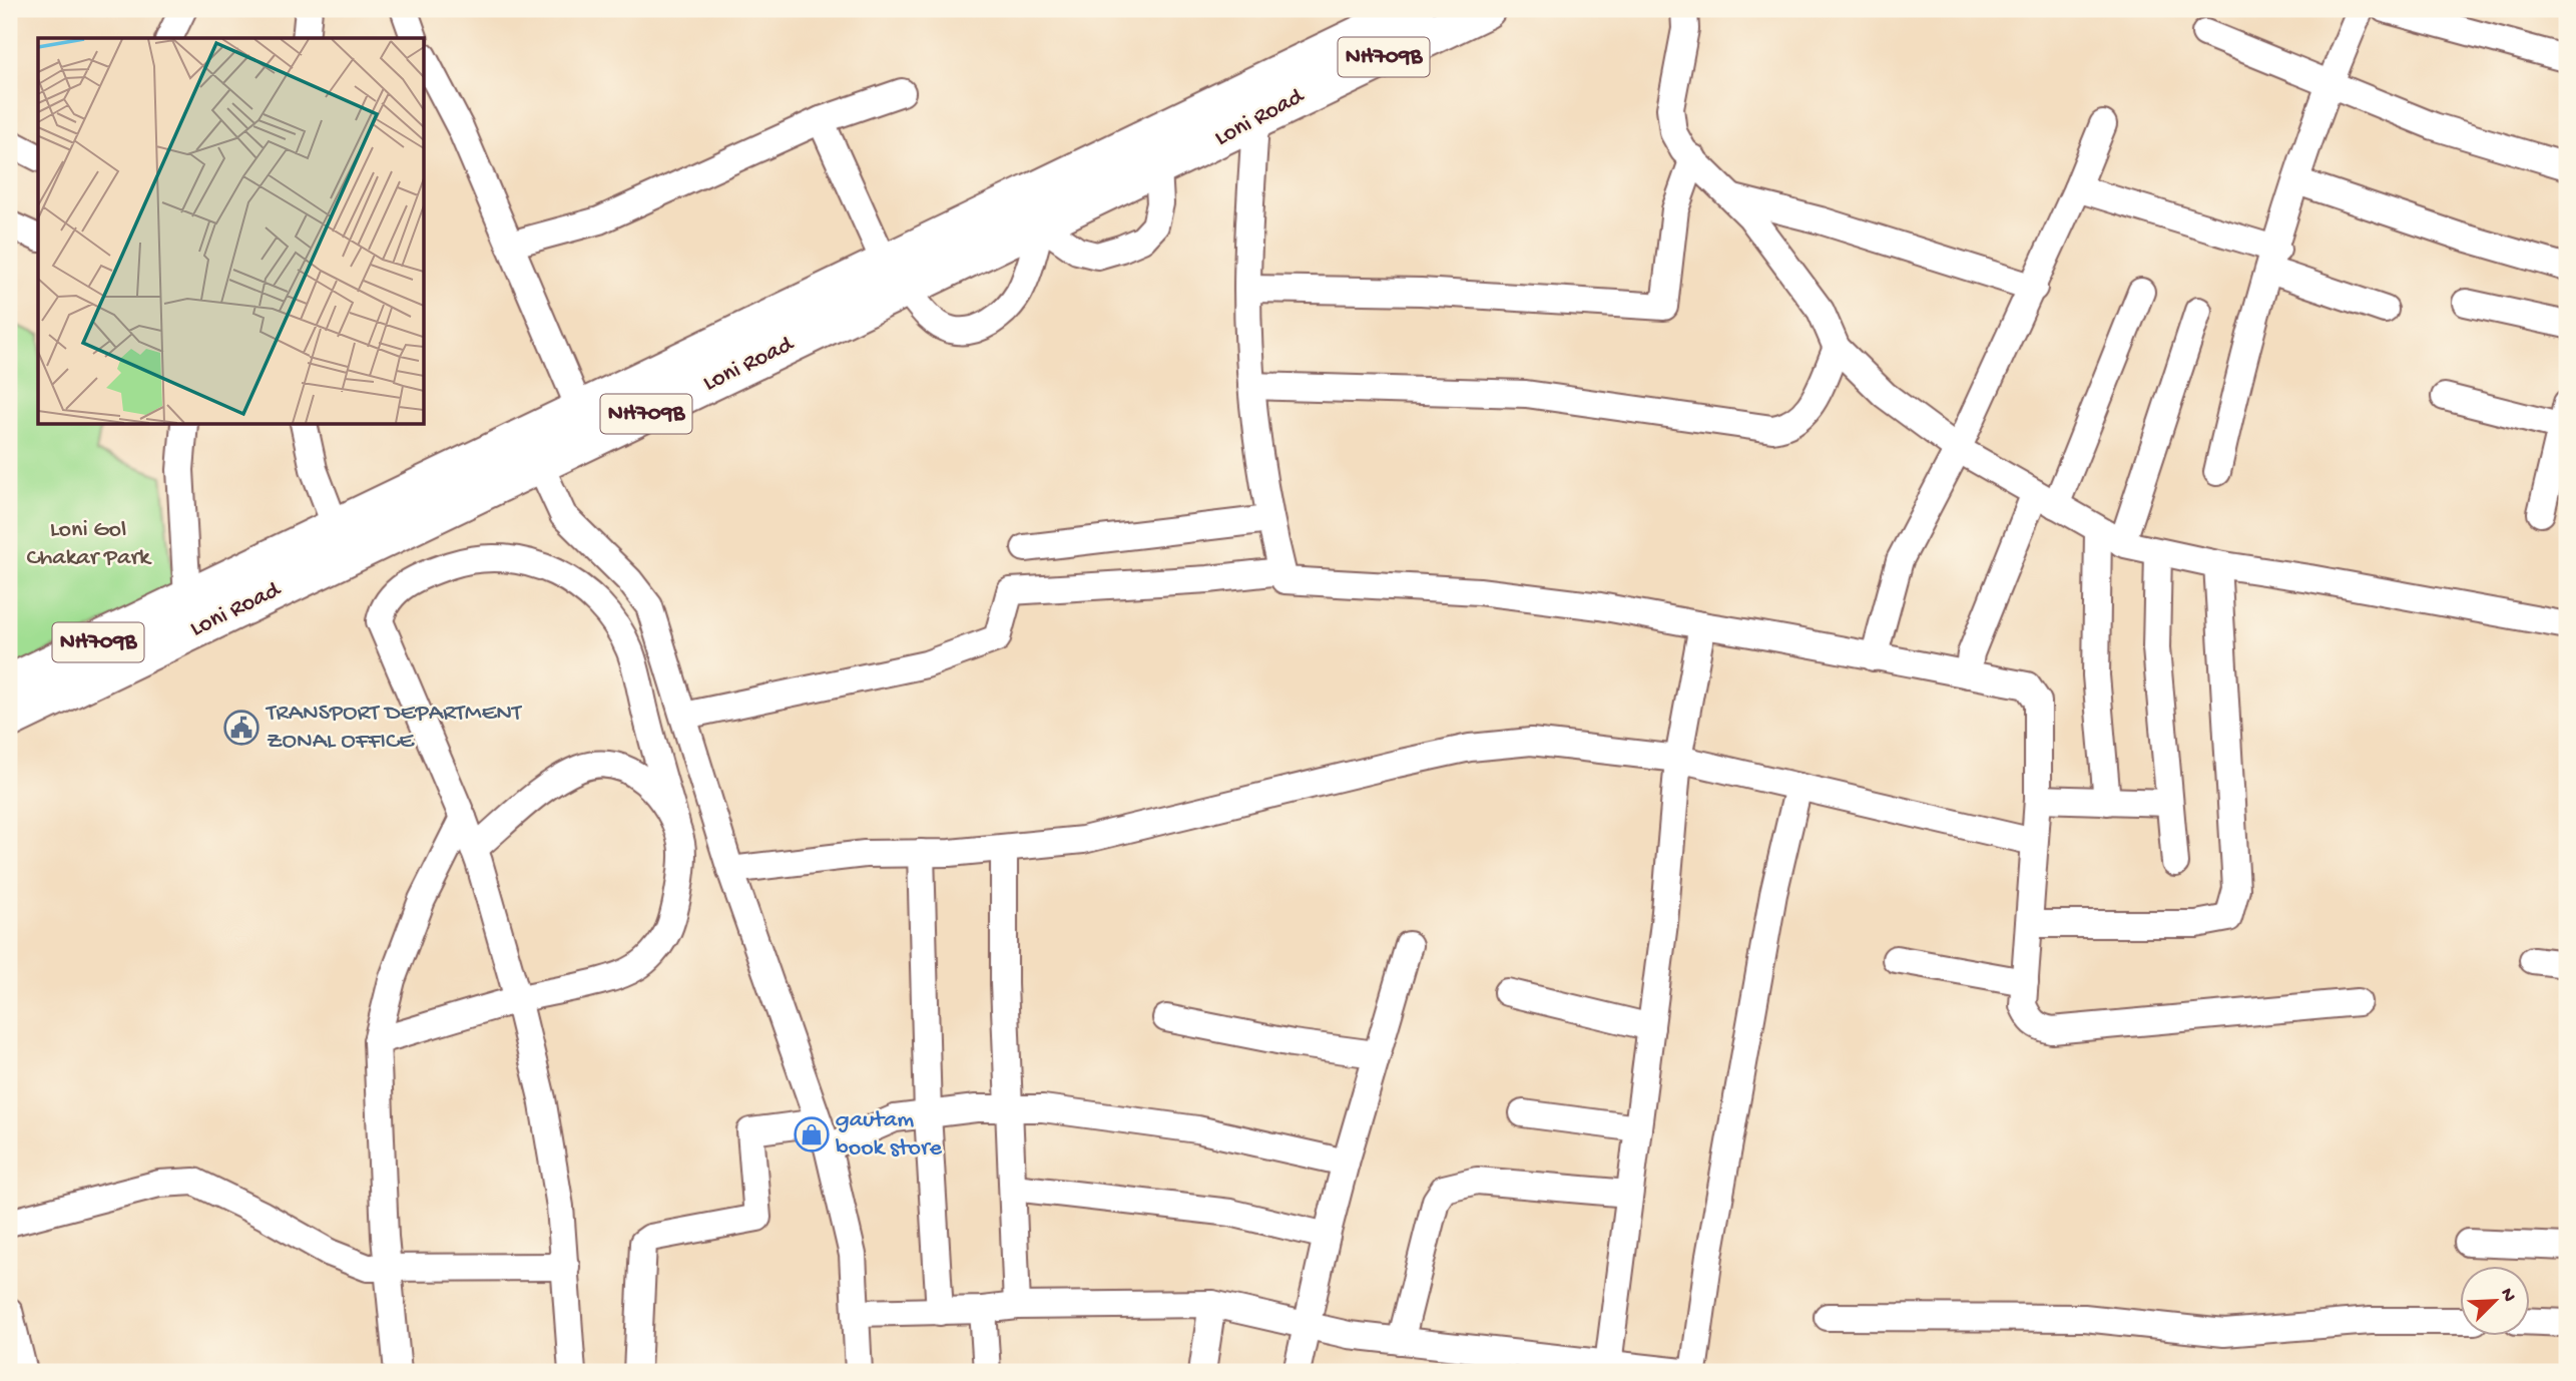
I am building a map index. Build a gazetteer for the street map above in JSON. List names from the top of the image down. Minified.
{"streets":{"highway":["NH709B","Loni Road"]},"parks":["Loni Gol Chakar Park"],"places":{"public building":["TRANSPORT DEPARTMENT ZONAL OFFICE"],"shop":["gautam book store"]},"north":"top right"}
